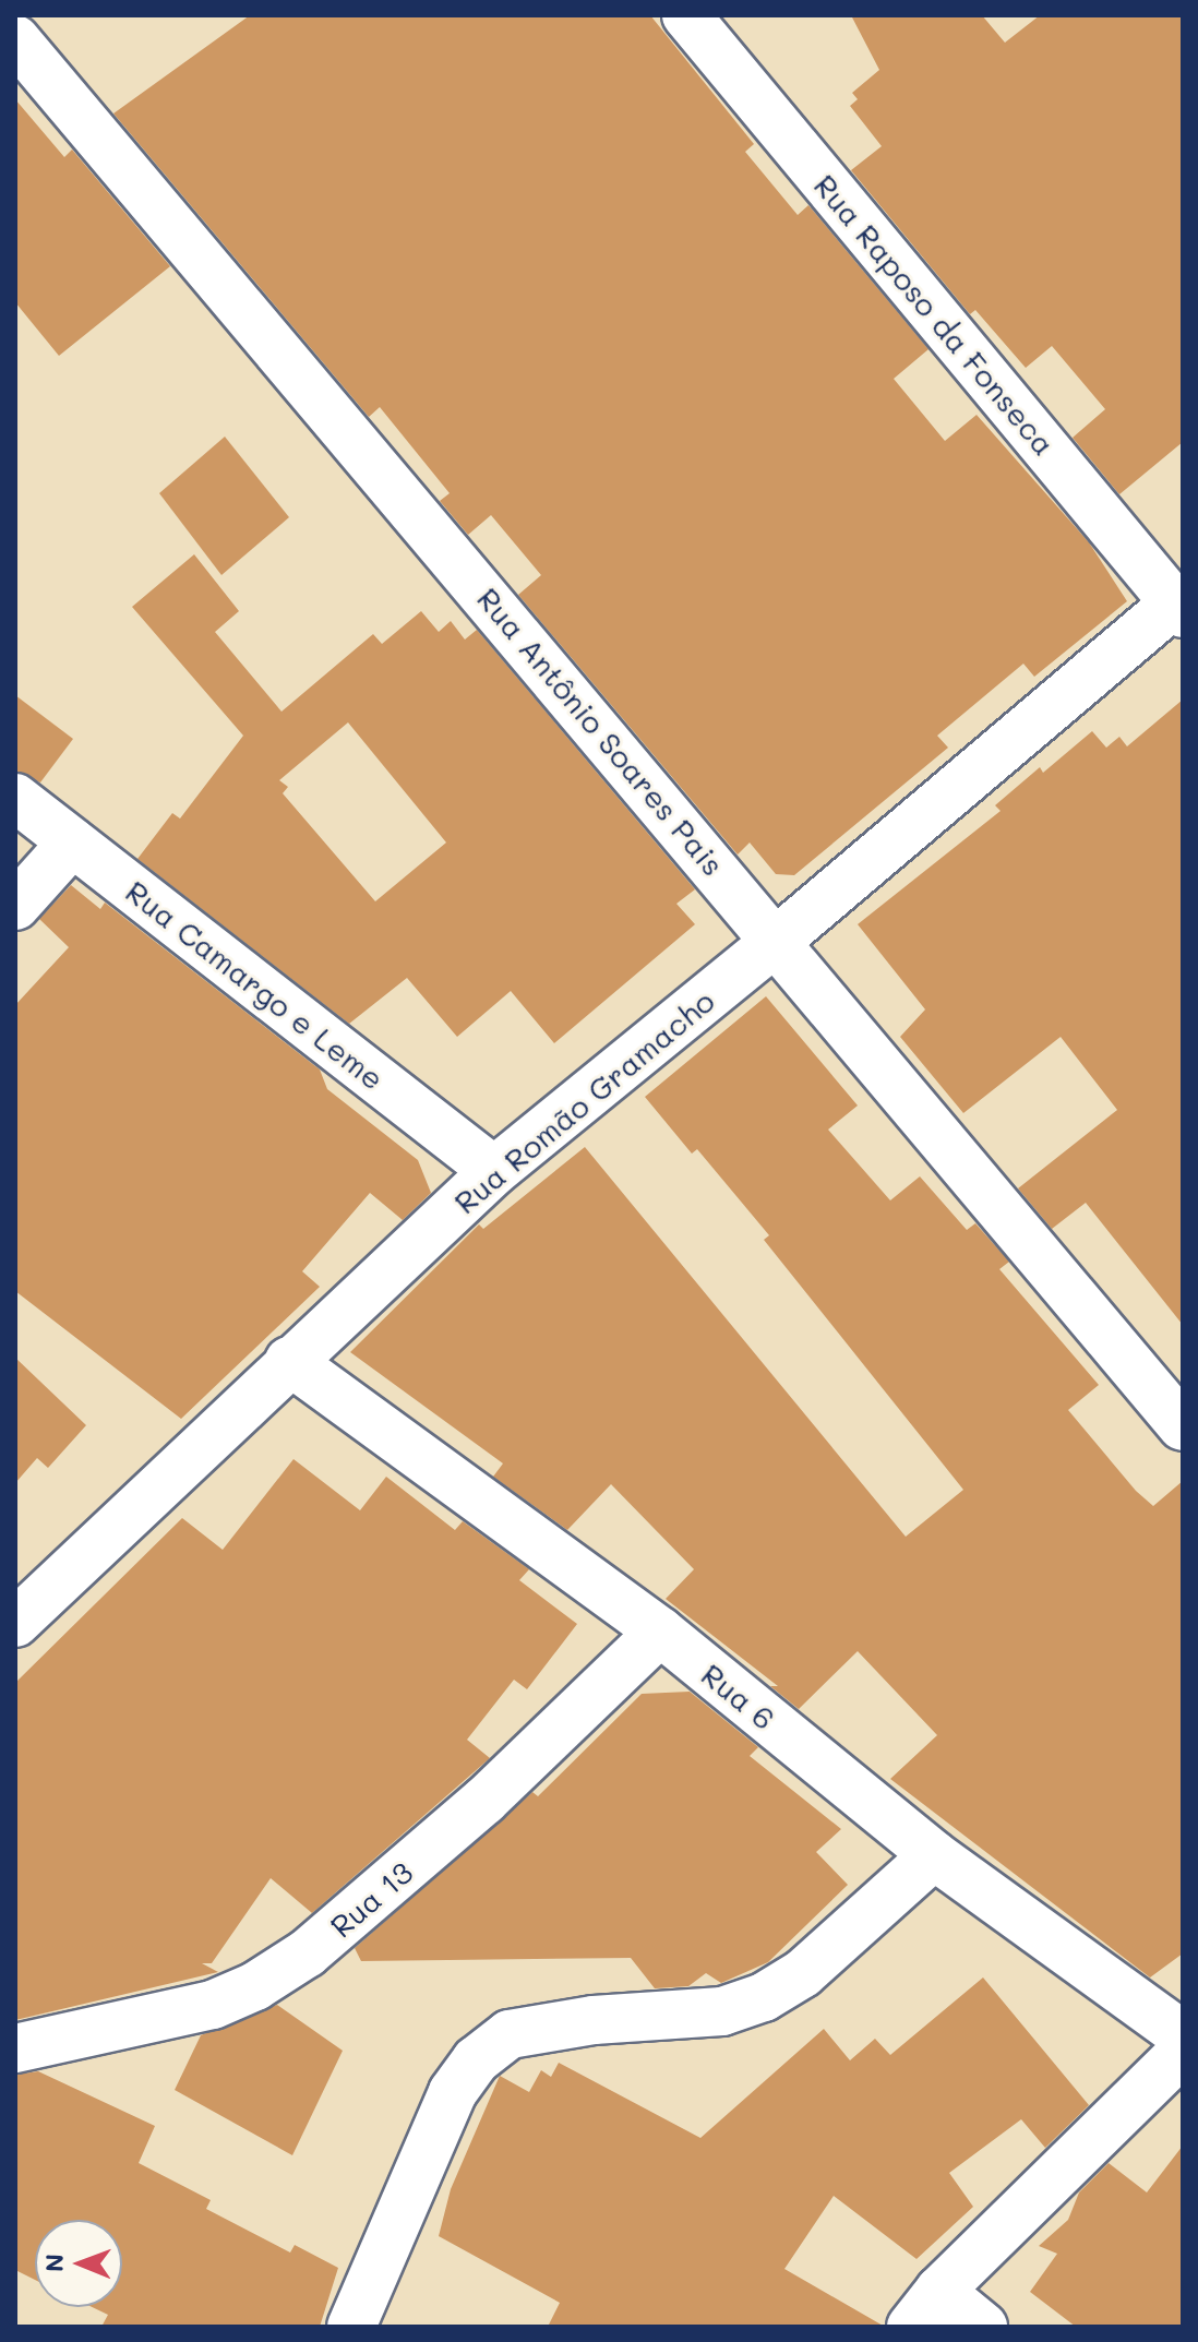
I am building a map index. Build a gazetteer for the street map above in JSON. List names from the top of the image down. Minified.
{"streets":{"street":["Rua Raposo da Fonseca","Rua Antônio Soares Pais","Rua Camargo e Leme","Rua Romão Gramacho","Rua 6","Rua 13"]},"crossings":[["Rua Raposo da Fonseca","Rua Romão Gramacho"],["Rua Antônio Soares Pais","Rua Romão Gramacho"],["Rua Camargo e Leme","Rua Romão Gramacho"],["Rua Romão Gramacho","Rua 6"],["Rua 6","Rua 13"]],"north":"left"}
